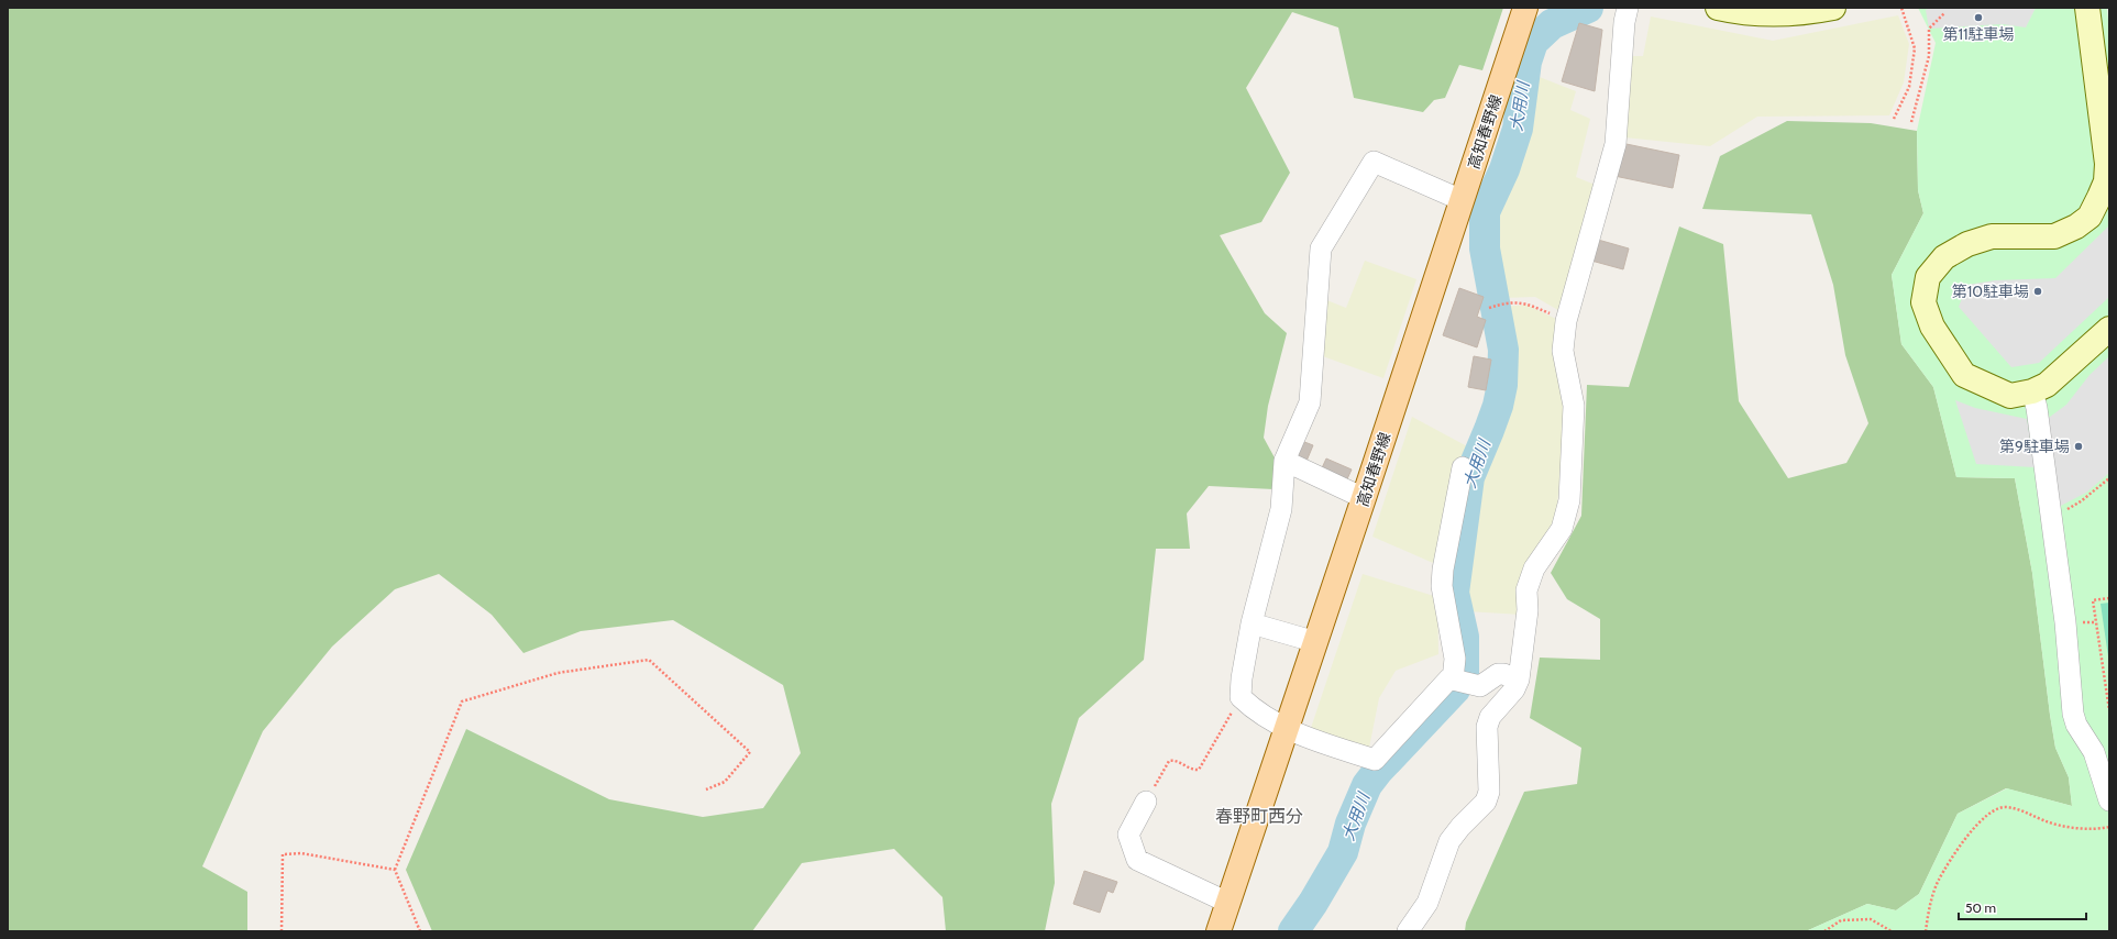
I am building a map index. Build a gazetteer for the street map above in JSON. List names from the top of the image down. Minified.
{"streets":{"main road":["高知春野線"]},"districts":["春野町西分"],"water":["大用川"],"places":["第11駐車場","第10駐車場","第9駐車場"],"scale_bar":"50 m"}
